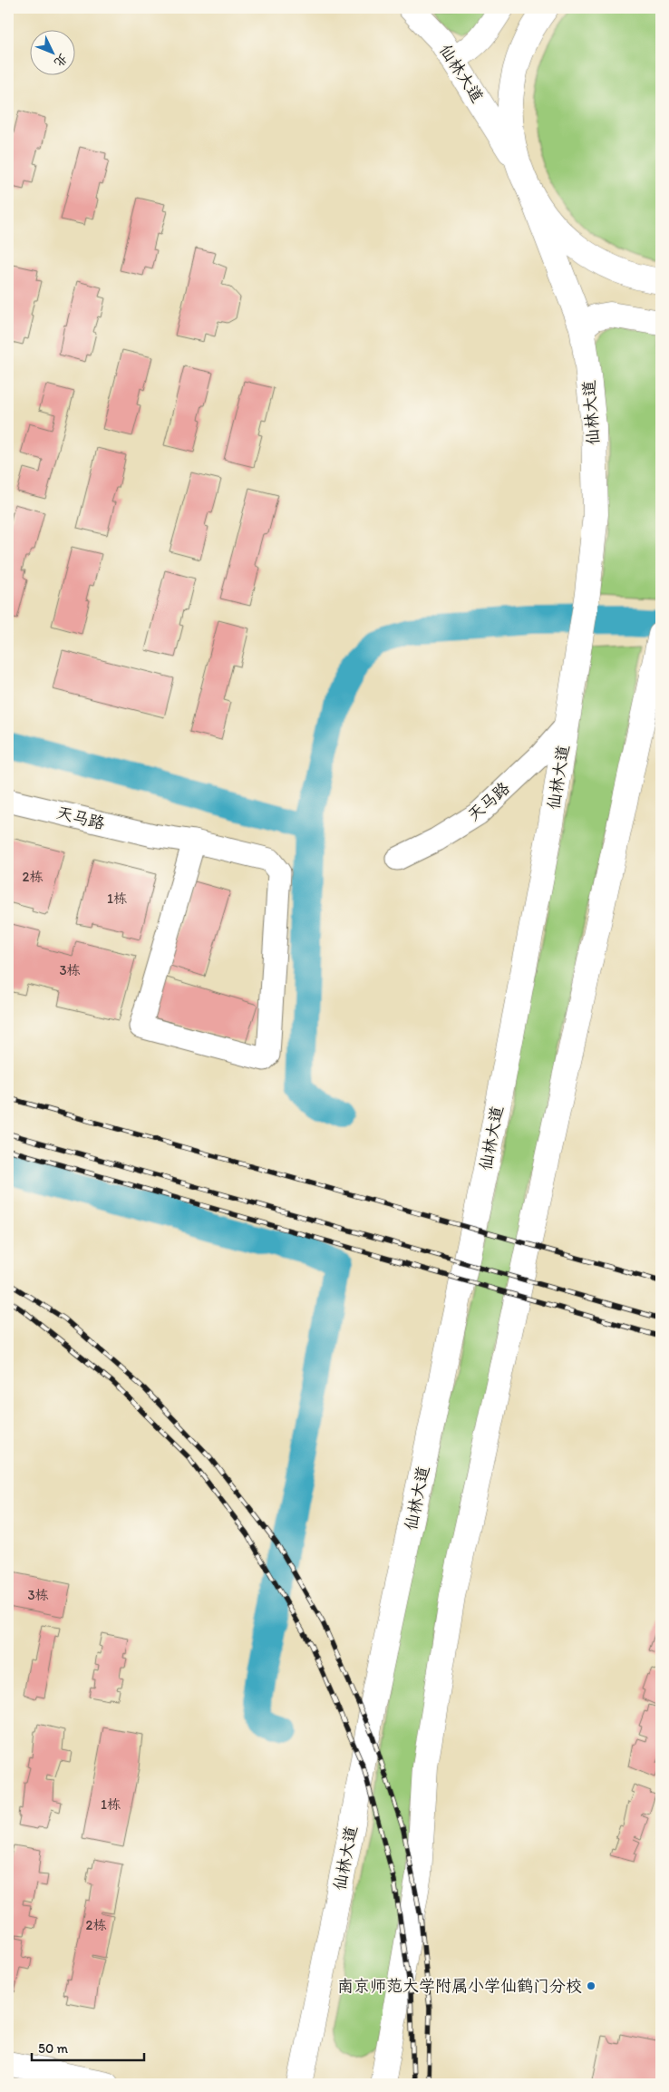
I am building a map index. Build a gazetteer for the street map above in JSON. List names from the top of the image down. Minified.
{"streets":{"main road":["仙林大道"],"street":["天马路"]},"crossings":[["仙林大道","天马路"]],"places":["南京师范大学附属小学仙鹤门分校"],"house_numbers":["2栋","1栋","3栋","3栋","1栋","2栋"],"scale_bar":"50 m","north":"bottom right"}
